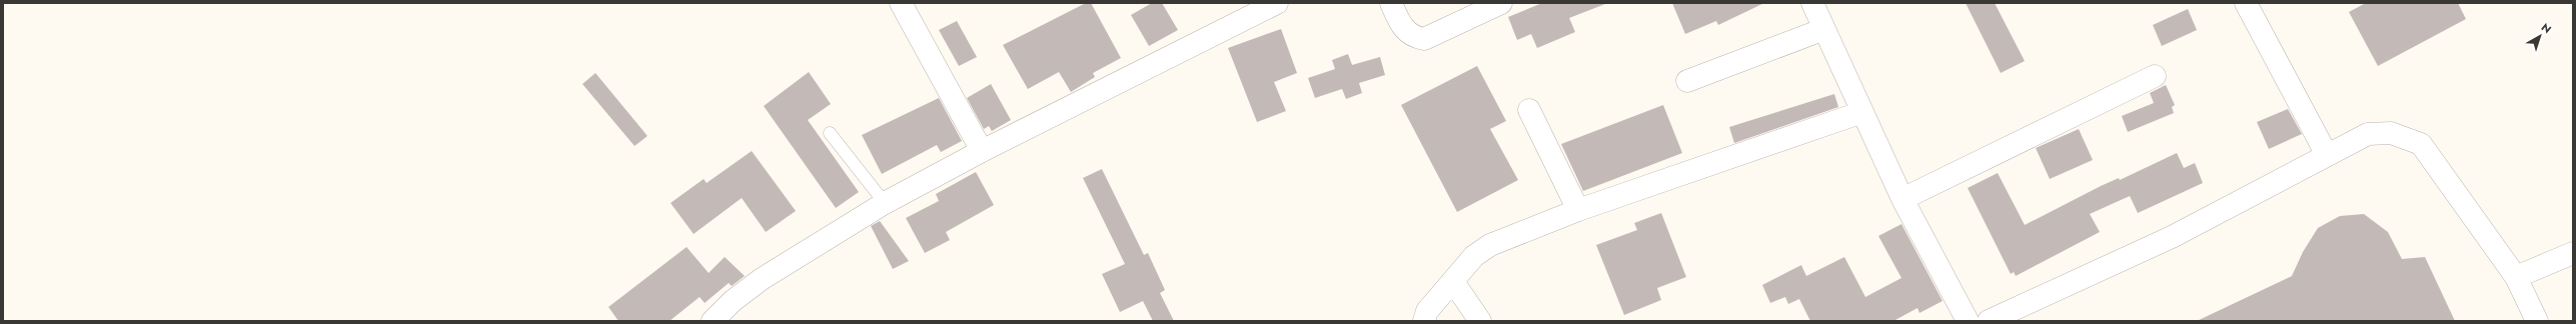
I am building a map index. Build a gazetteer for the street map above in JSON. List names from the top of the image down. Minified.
{"north":"top right"}
